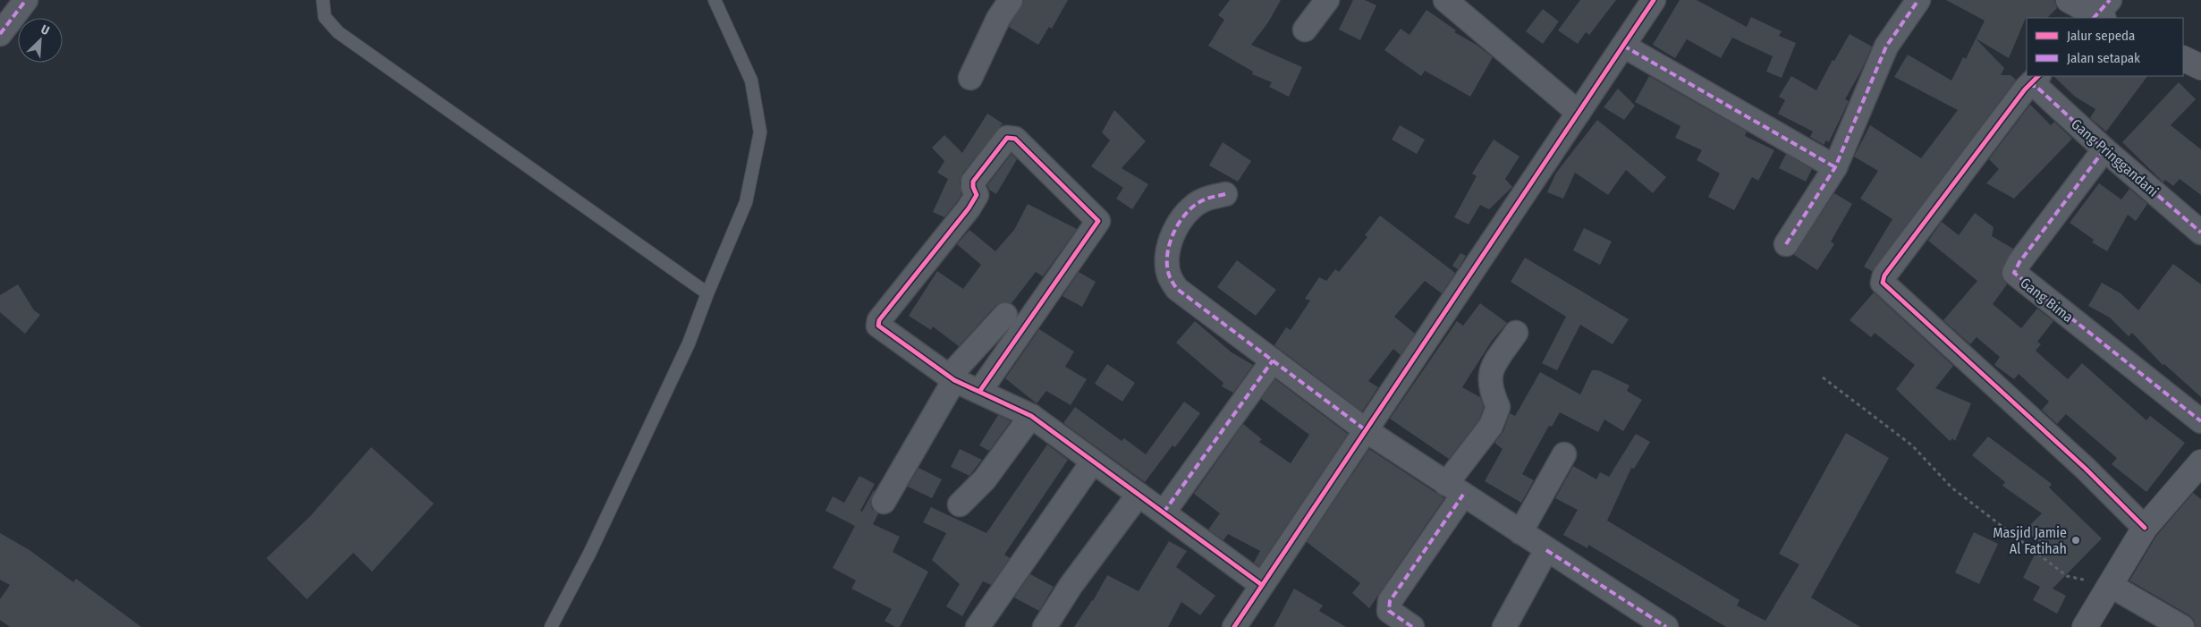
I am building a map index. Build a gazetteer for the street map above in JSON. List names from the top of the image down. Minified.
{"streets":{"street":["Gang Pringgandani","Gang Bima"]},"crossings":[["Gang Pringgandani","Gang Bima"]],"places":["Masjid Jamie Al Fatihah"],"legend":["Jalur sepeda","Jalan setapak"],"north":"top right"}
